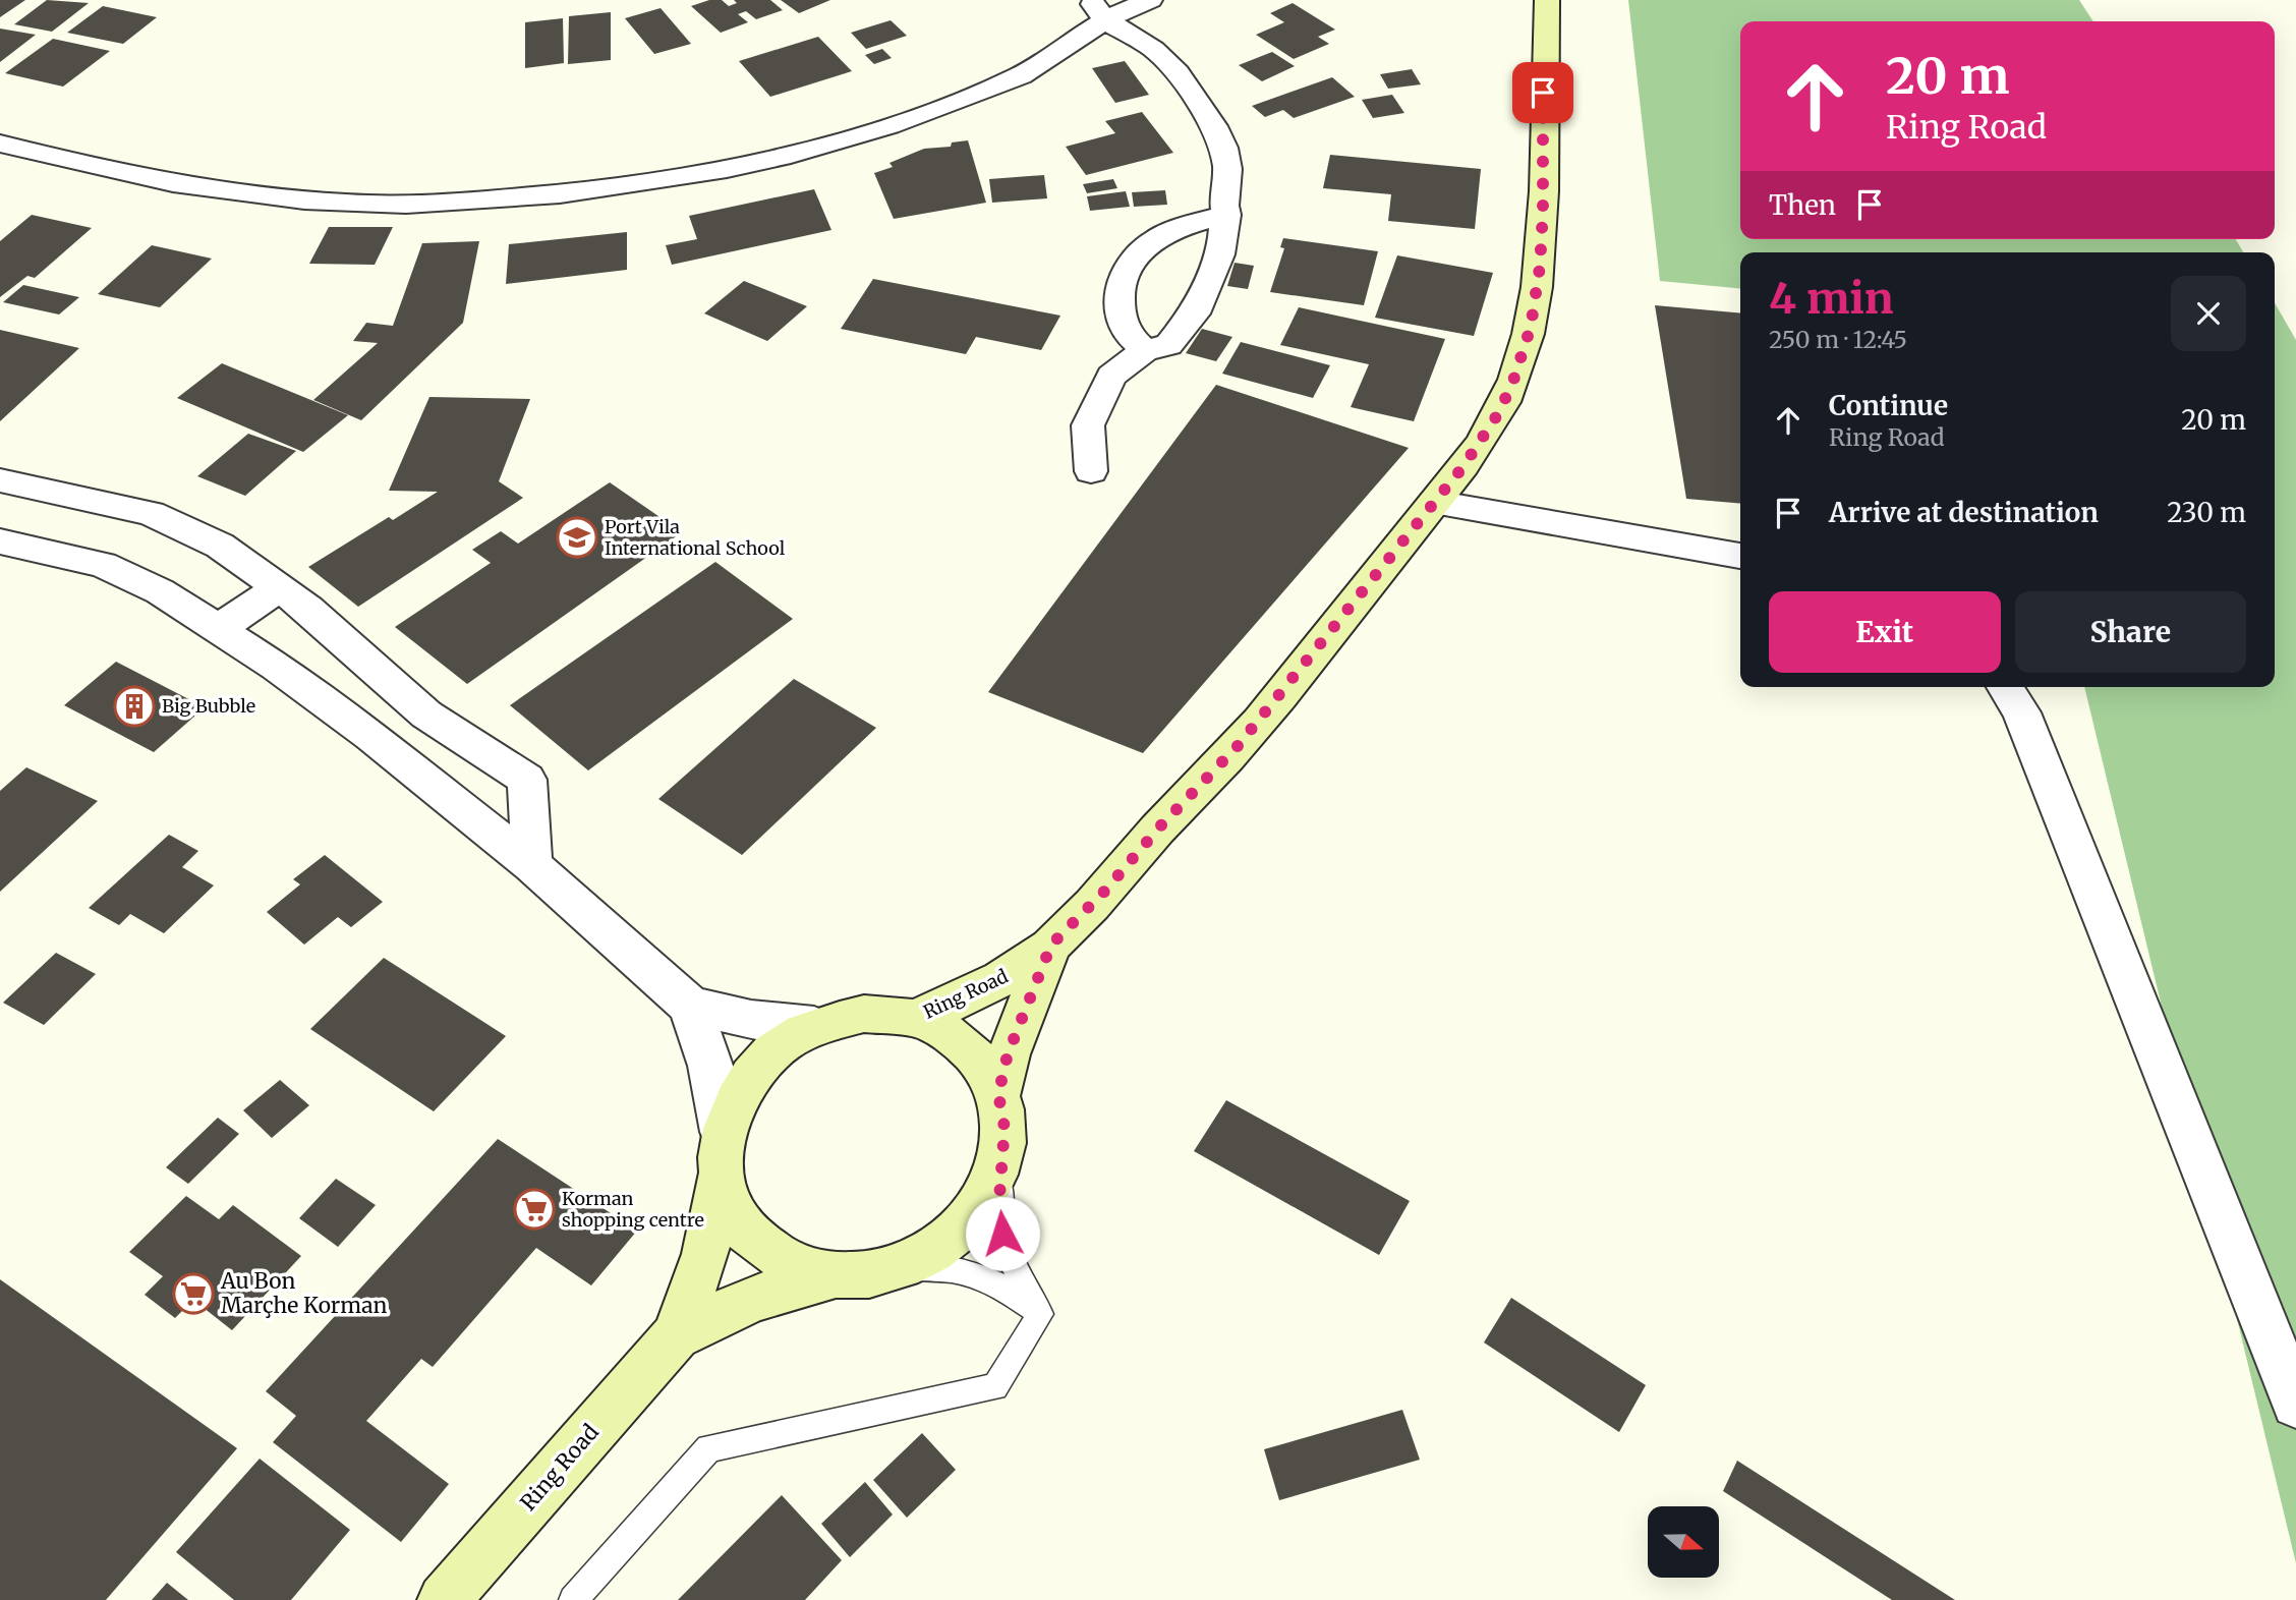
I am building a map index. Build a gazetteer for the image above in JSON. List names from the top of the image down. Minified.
{"streets":{"main road":["Ring Road"]},"places":{"school or university":["Port Vila International School"],"building":["Big Bubble"],"supermarket":["Korman shopping centre","Au Bon Marçhe Korman"]},"north":"right","page":{"turn":["20 m","Ring Road"],"then":"Then","heading":["4 min","250 m · 12:45"],"list":[{"name":"Continue","note":"Ring Road","value":"20 m"},{"name":"Arrive at destination","value":"230 m"}],"buttons":["Exit","Share"]}}
